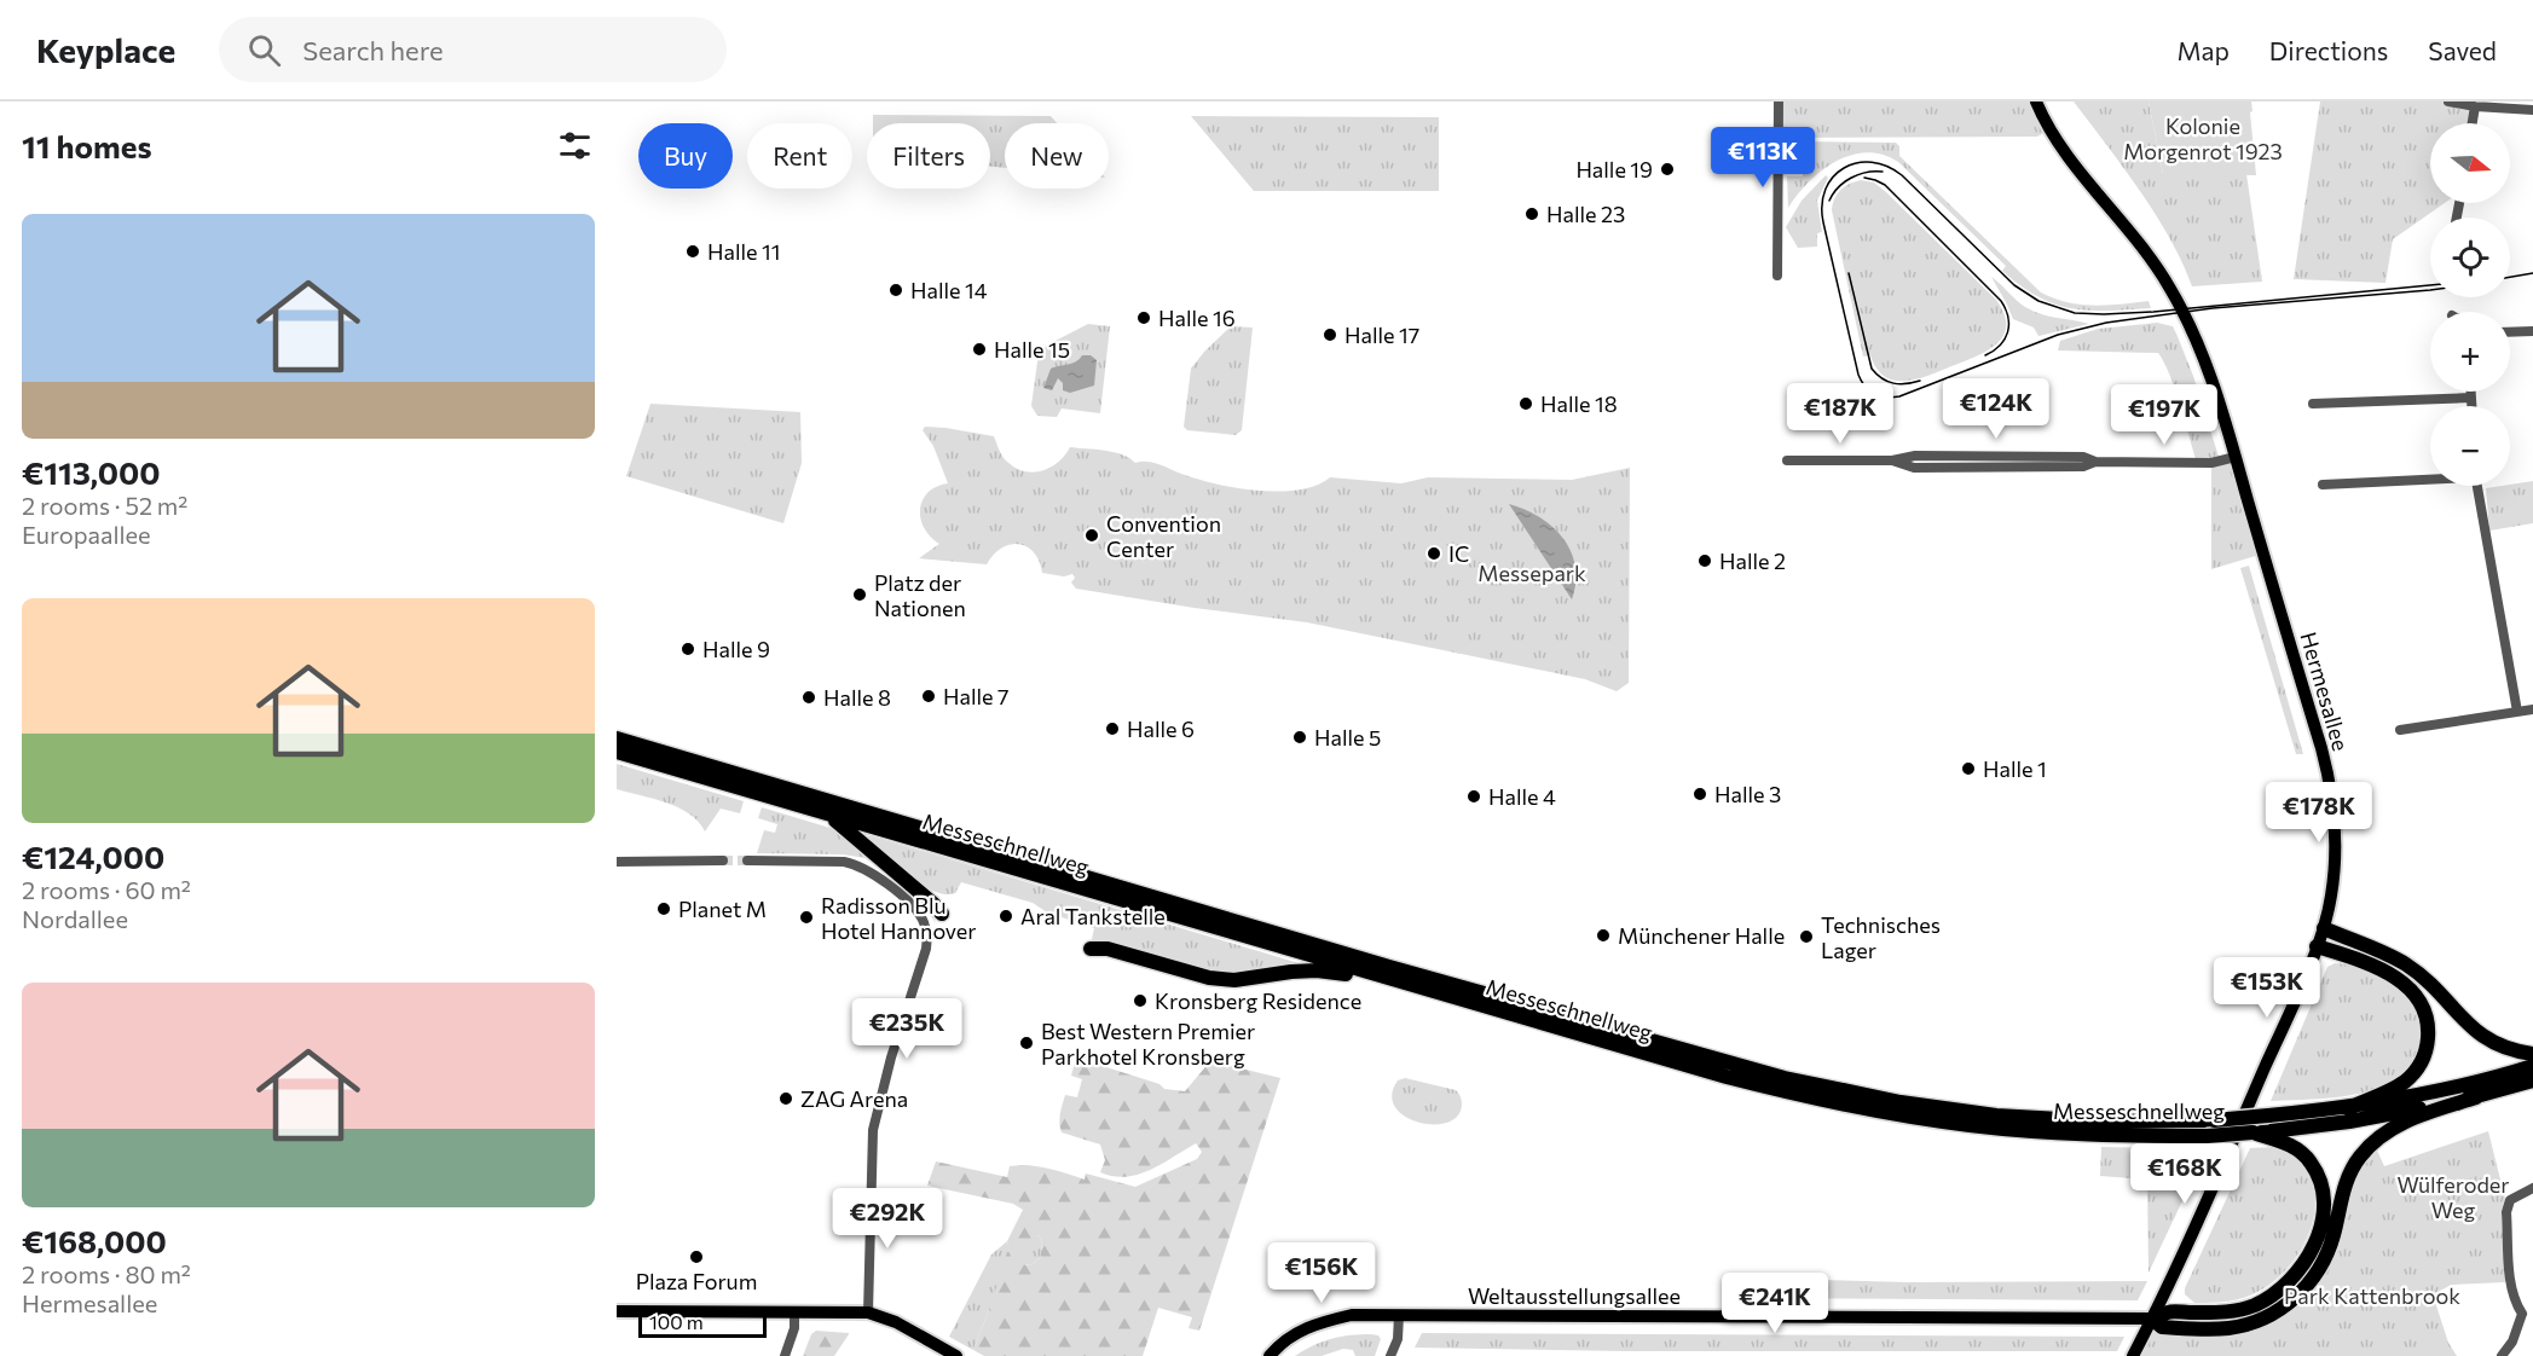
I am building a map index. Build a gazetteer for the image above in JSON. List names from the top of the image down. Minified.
{"streets":{"highway":["Messeschnellweg"],"main road":["Hermesallee","Weltausstellungsallee"]},"crossings":[["Hermesallee","Weltausstellungsallee"]],"parks":["Kolonie Morgenrot 1923","Messepark","Wülferoder Weg","Park Kattenbrook"],"places":["Halle 19","Halle 23","Halle 11","Halle 14","Halle 16","Halle 17","Halle 15","Halle 18","Convention Center","IC","Halle 2","Platz der Nationen","Halle 9","Halle 7","Halle 8","Halle 6","Halle 5","Halle 1","Halle 3","Halle 4","Planet M","Aral Tankstelle","Radisson Blu Hotel Hannover","Münchener Halle","Technisches Lager","Kronsberg Residence","Best Western Premier Parkhotel Kronsberg","ZAG Arena","Plaza Forum"],"scale_bar":"100 m","north":"right","page":{"header":"Keyplace","search":"Search here","nav":["Map","Directions","Saved"],"heading":"11 homes","map_buttons":["+","−"],"chip":["Buy","Rent","Filters","New"],"price":["€113K","€124K","€187K","€197K","€178K","€153K","€235K","€168K","€292K","€156K","€241K"],"list":[{"name":"€113,000","note":"2 rooms · 52 m² · Europaallee"},{"name":"€124,000","note":"2 rooms · 60 m² · Nordallee"},{"name":"€168,000","note":"2 rooms · 80 m² · Hermesallee"}],"scale":"100 m"}}
